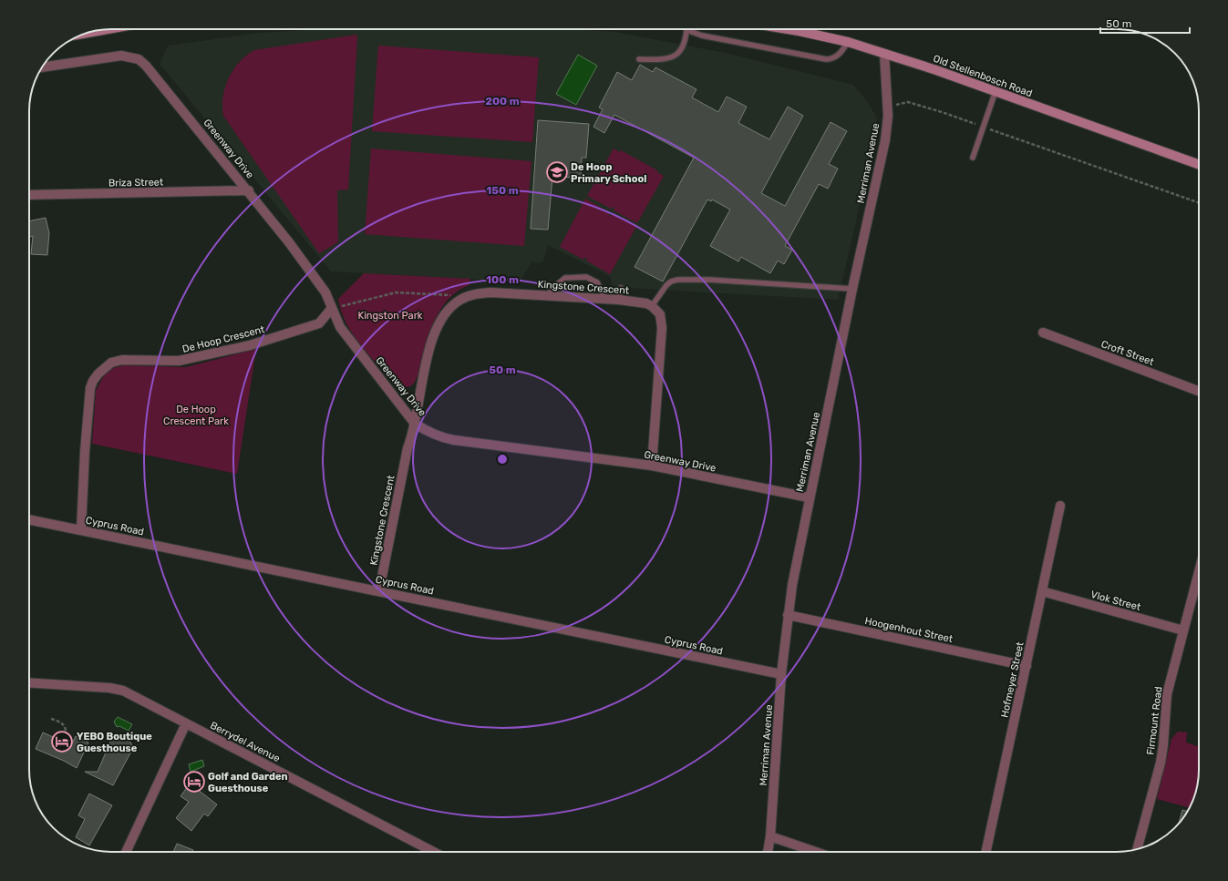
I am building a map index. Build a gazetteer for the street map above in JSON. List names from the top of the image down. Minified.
{"streets":{"street":["Old Stellenbosch Road","Greenway Drive","Merriman Avenue","Briza Street","Kingstone Crescent","De Hoop Crescent","Croft Street","Cyprus Road","Vlok Street","Hoogenhout Street","Hofmeyer Street","Firmount Road","Berrydel Avenue"]},"crossings":[["Old Stellenbosch Road","Merriman Avenue"],["Greenway Drive","Merriman Avenue"],["Greenway Drive","Briza Street"],["Greenway Drive","Kingstone Crescent"],["Greenway Drive","De Hoop Crescent"],["Merriman Avenue","Cyprus Road"],["Merriman Avenue","Hoogenhout Street"],["Kingstone Crescent","Cyprus Road"],["De Hoop Crescent","Cyprus Road"],["Vlok Street","Hofmeyer Street"],["Vlok Street","Firmount Road"],["Hoogenhout Street","Hofmeyer Street"]],"parks":["Kingston Park","De Hoop Crescent Park"],"places":{"school or university":["De Hoop Primary School"],"hotel":["YEBO Boutique Guesthouse","Golf and Garden Guesthouse"]},"scale_bar":"50 m","rings":["200 m","150 m","100 m","50 m"]}
